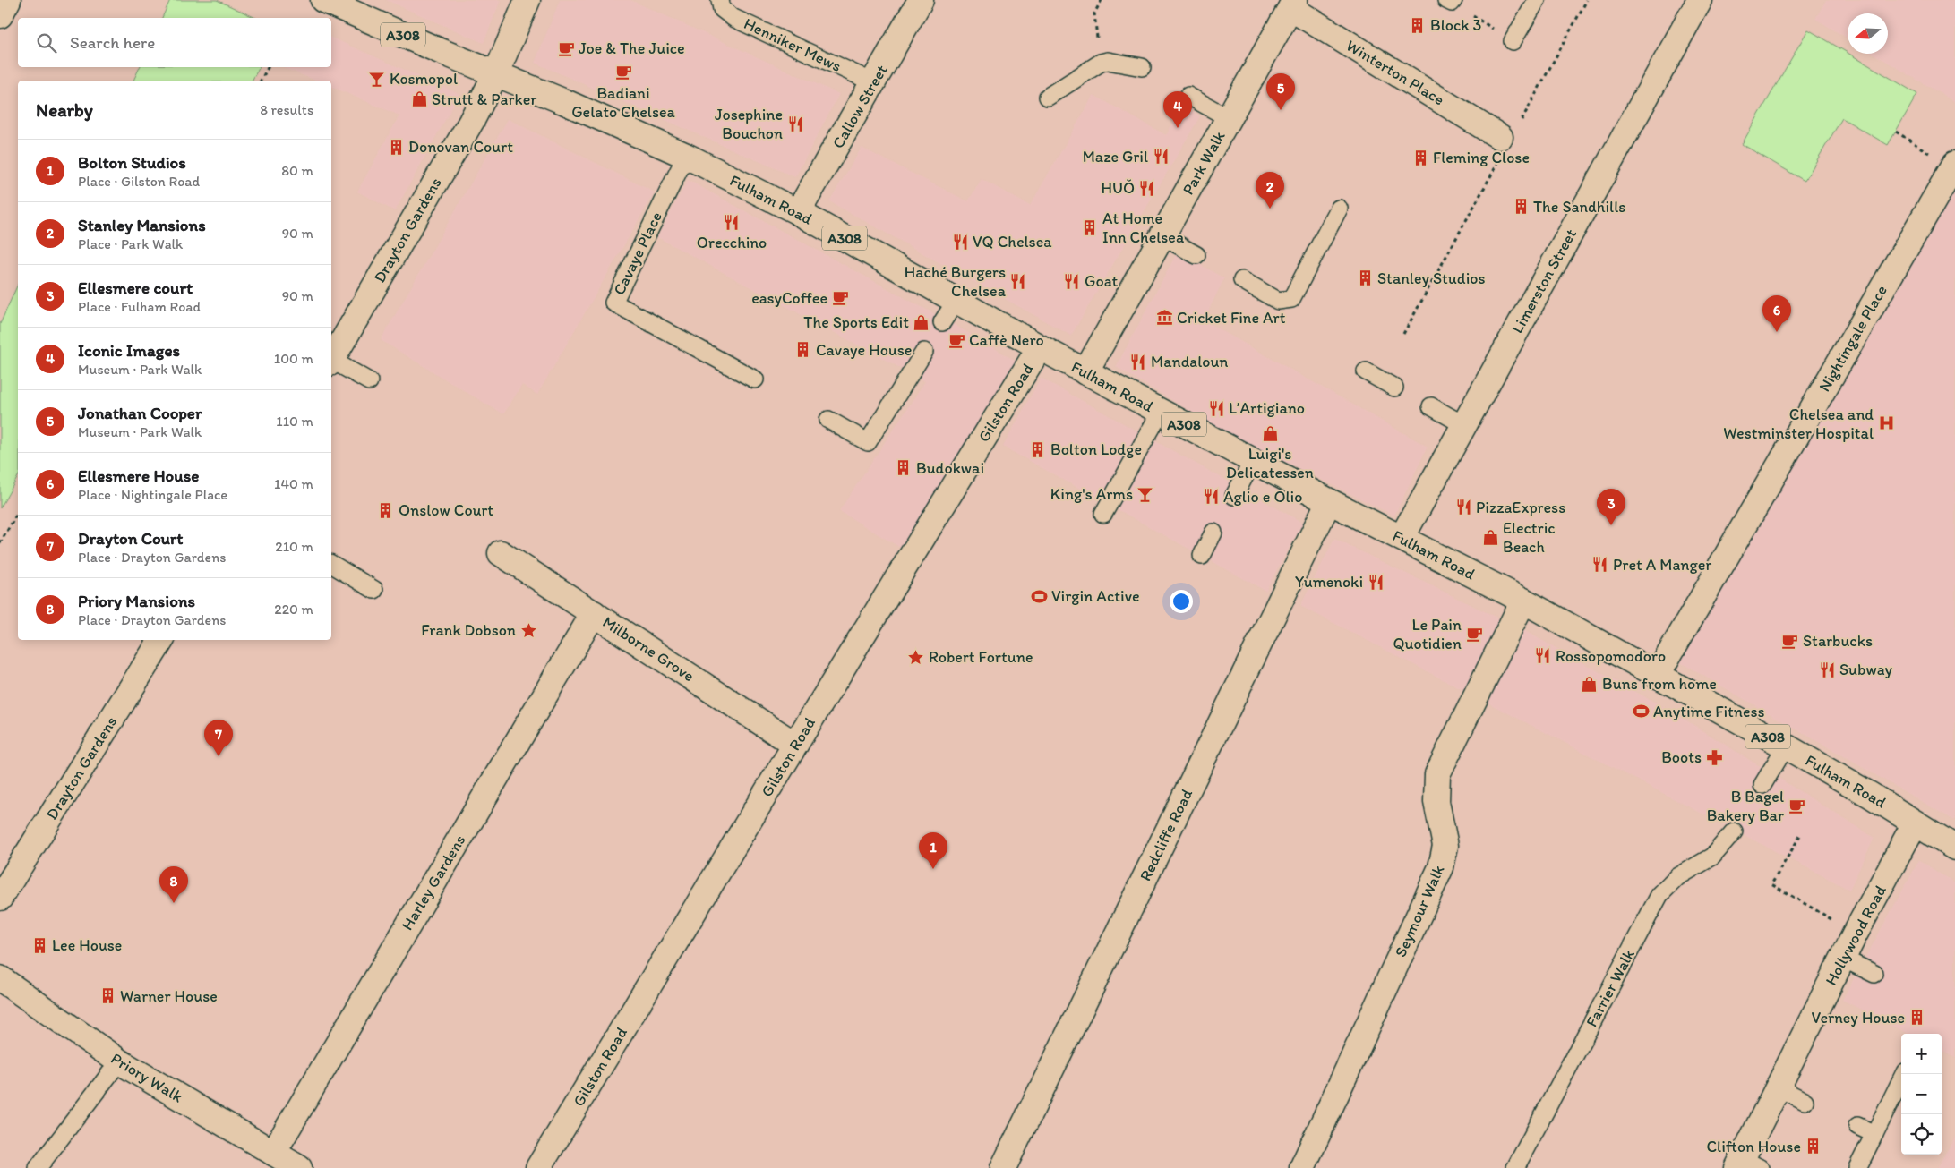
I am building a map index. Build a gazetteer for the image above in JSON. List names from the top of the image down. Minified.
{"streets":{"street":["A308","Winterton Place","Callow Street","Park Walk","Fulham Road","Drayton Gardens","Limerston Street","Nightingale Place","Gilston Road","Milborne Grove","Redcliffe Road","Harley Gardens","Seymour Walk","Hollywood Road","Priory Walk"],"lane":["Henniker Mews","Cavaye Place","Farrier Walk"]},"crossings":[["Henniker Mews","Callow Street"],["Winterton Place","Park Walk"],["Callow Street","Fulham Road"],["Park Walk","Fulham Road"],["Fulham Road","Drayton Gardens"],["Fulham Road","Cavaye Place"],["Fulham Road","Limerston Street"],["Fulham Road","Nightingale Place"],["Fulham Road","Gilston Road"],["Fulham Road","Redcliffe Road"],["Fulham Road","Seymour Walk"],["Fulham Road","Hollywood Road"],["Gilston Road","Milborne Grove"],["Milborne Grove","Harley Gardens"],["Harley Gardens","Priory Walk"]],"places":{"building":["Block 3","Donovan Court","Fleming Close","The Sandhills","At Home Inn Chelsea","Stanley Studios","Cavaye House","Bolton Lodge","Budokwai","Onslow Court","Lee House","Warner House","Verney House","Clifton House"],"cafe":["Joe & The Juice","Badiani Gelato Chelsea","easyCoffee","Caffè Nero","Le Pain Quotidien","Starbucks","B Bagel Bakery Bar"],"bar":["Kosmopol","King's Arms"],"shop":["Strutt & Parker","The Sports Edit","Luigi's Delicatessen","Electric Beach","Buns from home"],"restaurant":["Josephine Bouchon","Maze Gril","HUŎ","Orecchino","VQ Chelsea","Haché Burgers Chelsea","Goat","Mandaloun","L’Artigiano","Aglio e Olio","PizzaExpress","Pret A Manger","Yumenoki","Rossopomodoro","Subway"],"museum":["Cricket Fine Art"],"hospital":["Chelsea and Westminster Hospital"],"sports":["Virgin Active","Anytime Fitness"],"place":["Frank Dobson","Robert Fortune"],"pharmacy":["Boots"]},"north":"left","page":{"search":"Search here","pins":["5","4","2","6","3","7","1","8"],"heading":["Nearby","8 results"],"list":[{"mark":"1","name":"Bolton Studios","note":"Place · Gilston Road","value":"80 m"},{"mark":"2","name":"Stanley Mansions","note":"Place · Park Walk","value":"90 m"},{"mark":"3","name":"Ellesmere court","note":"Place · Fulham Road","value":"90 m"},{"mark":"4","name":"Iconic Images","note":"Museum · Park Walk","value":"100 m"},{"mark":"5","name":"Jonathan Cooper","note":"Museum · Park Walk","value":"110 m"},{"mark":"6","name":"Ellesmere House","note":"Place · Nightingale Place","value":"140 m"},{"mark":"7","name":"Drayton Court","note":"Place · Drayton Gardens","value":"210 m"},{"mark":"8","name":"Priory Mansions","note":"Place · Drayton Gardens","value":"220 m"}],"map_buttons":["+","−"]}}
